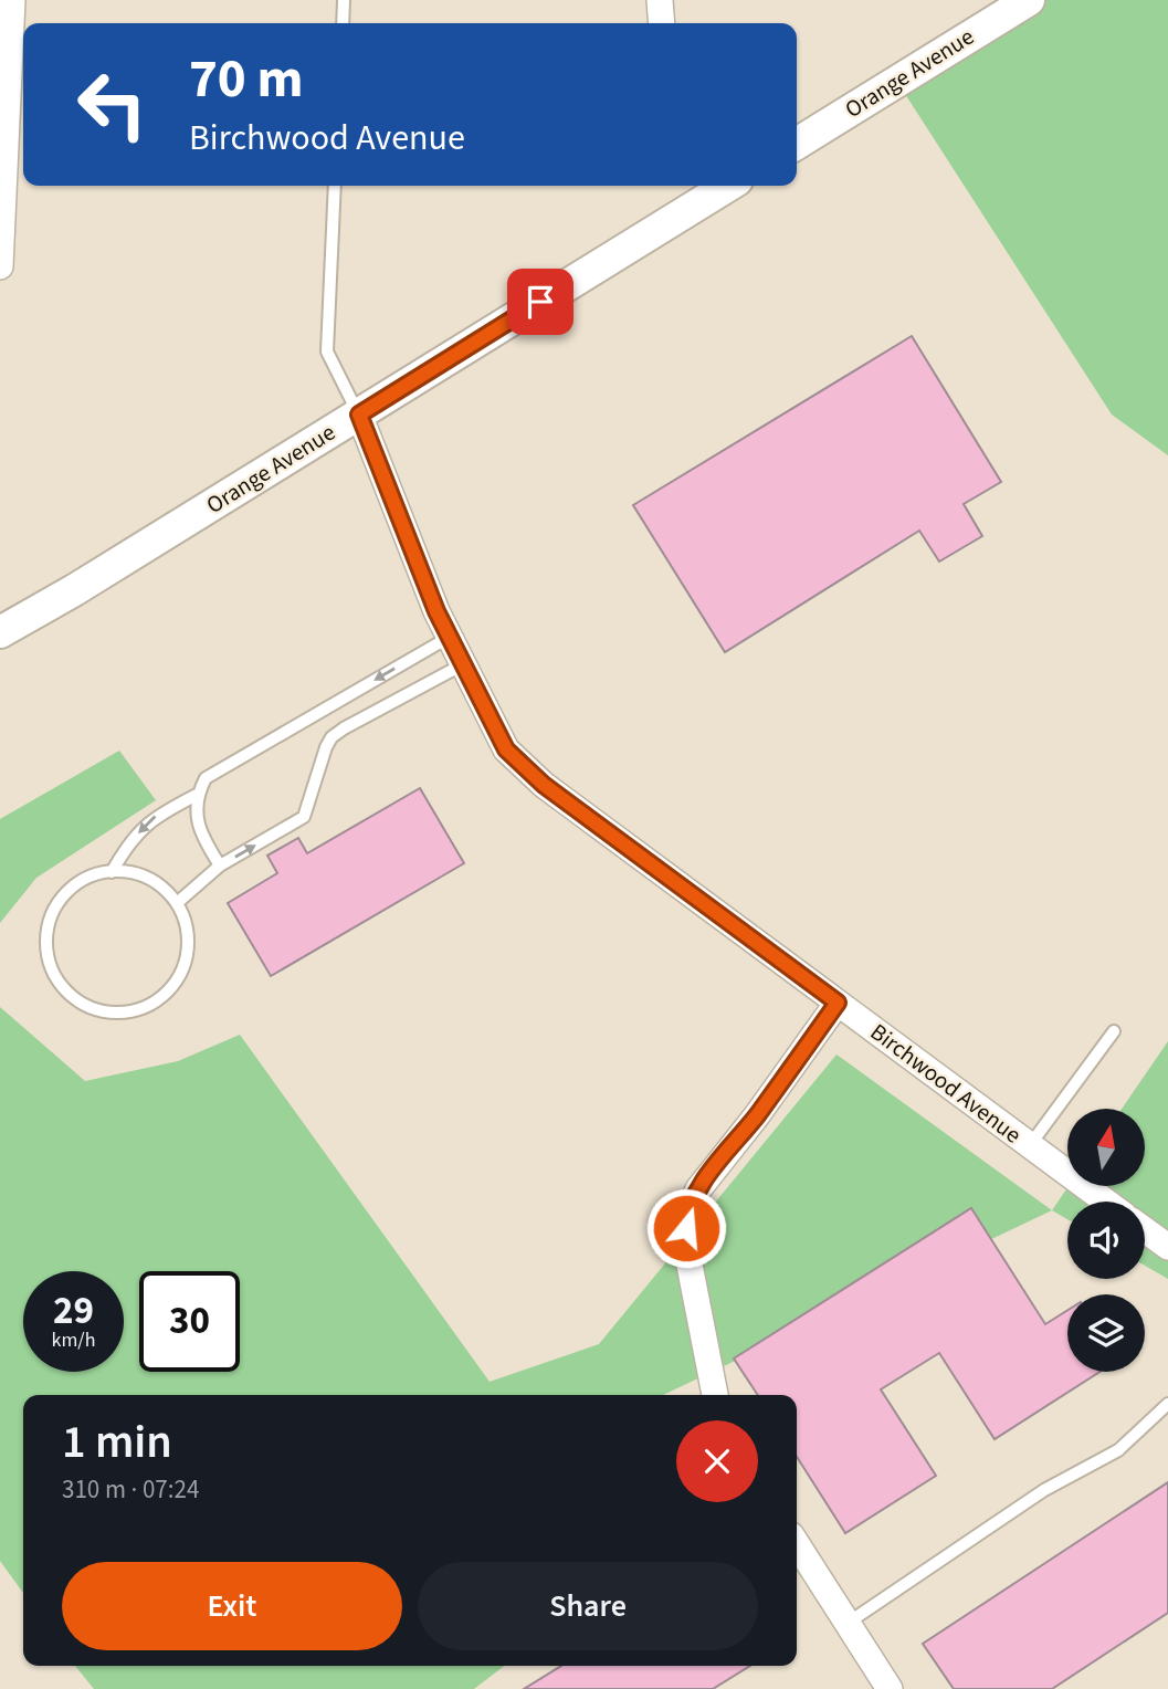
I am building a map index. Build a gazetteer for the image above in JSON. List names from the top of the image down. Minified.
{"streets":{"street":["Orange Avenue","Birchwood Avenue"]},"crossings":[["Orange Avenue","Birchwood Avenue"]],"north":"top","page":{"turn":["70 m","Birchwood Avenue"],"speed":"29 km/h","limit":"30","heading":["1 min","310 m · 07:24"],"buttons":["Exit","Share"]}}
